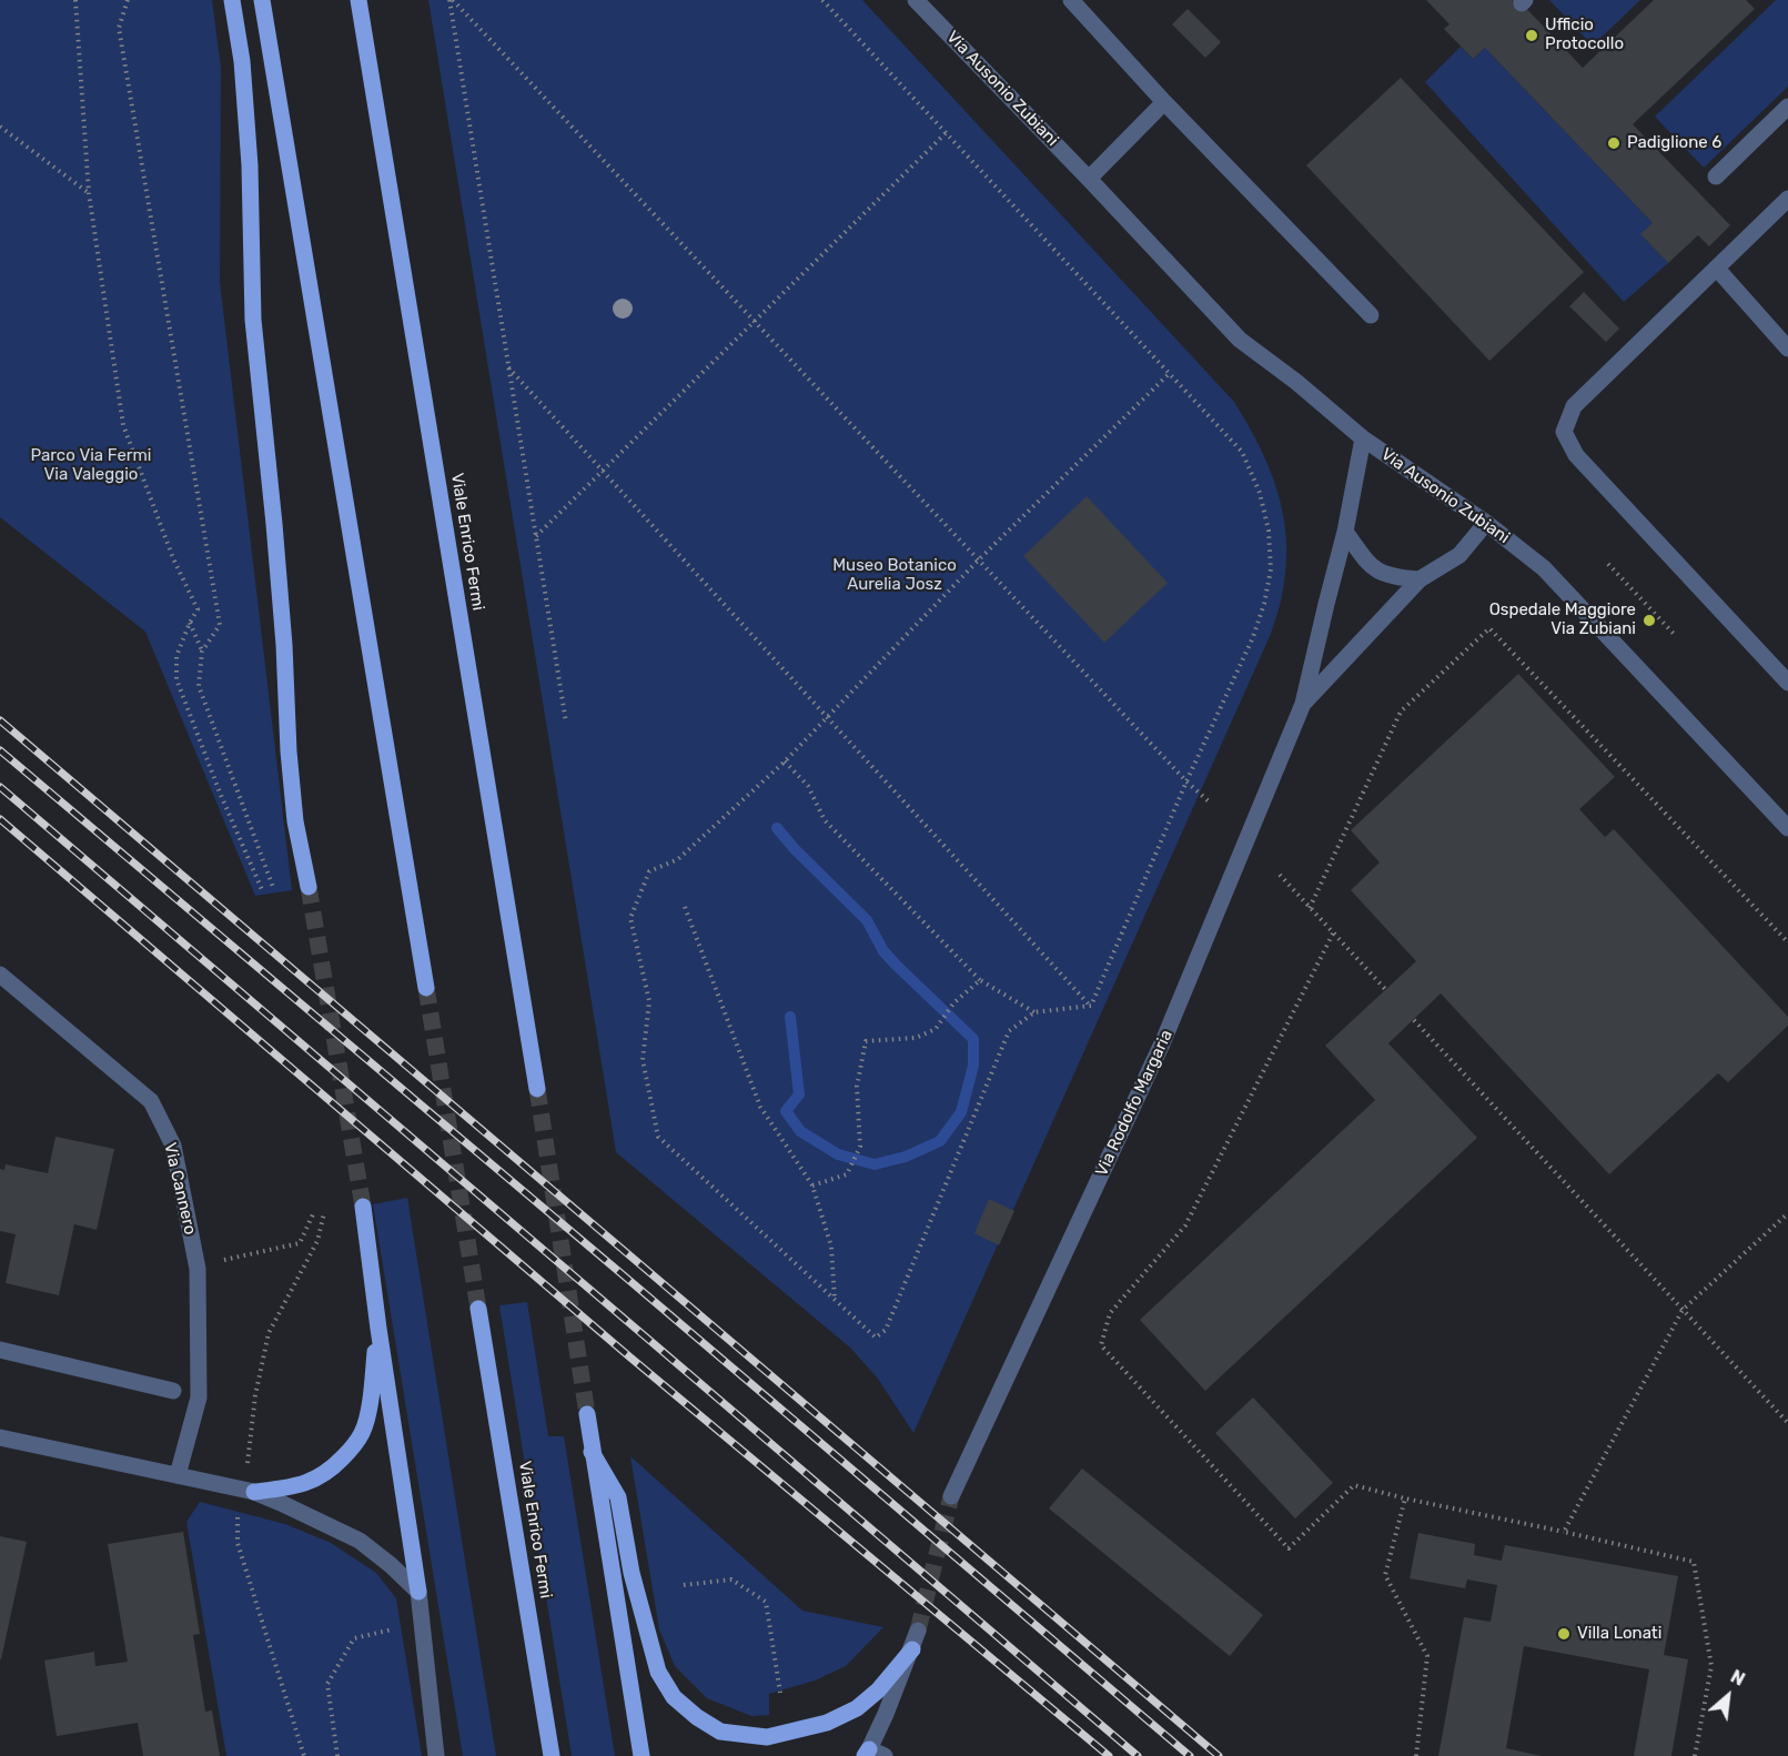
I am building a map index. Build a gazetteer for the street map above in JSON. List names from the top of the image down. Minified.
{"streets":{"main road":["Viale Enrico Fermi"],"street":["Via Ausonio Zubiani","Via Rodolfo Margaria","Via Cannero"]},"crossings":[["Via Ausonio Zubiani","Via Rodolfo Margaria"]],"parks":["Parco Via Fermi Via Valeggio","Museo Botanico Aurelia Josz"],"places":["Ufficio Protocollo","Padiglione 6","Ospedale Maggiore Via Zubiani","Villa Lonati"],"north":"top right"}
